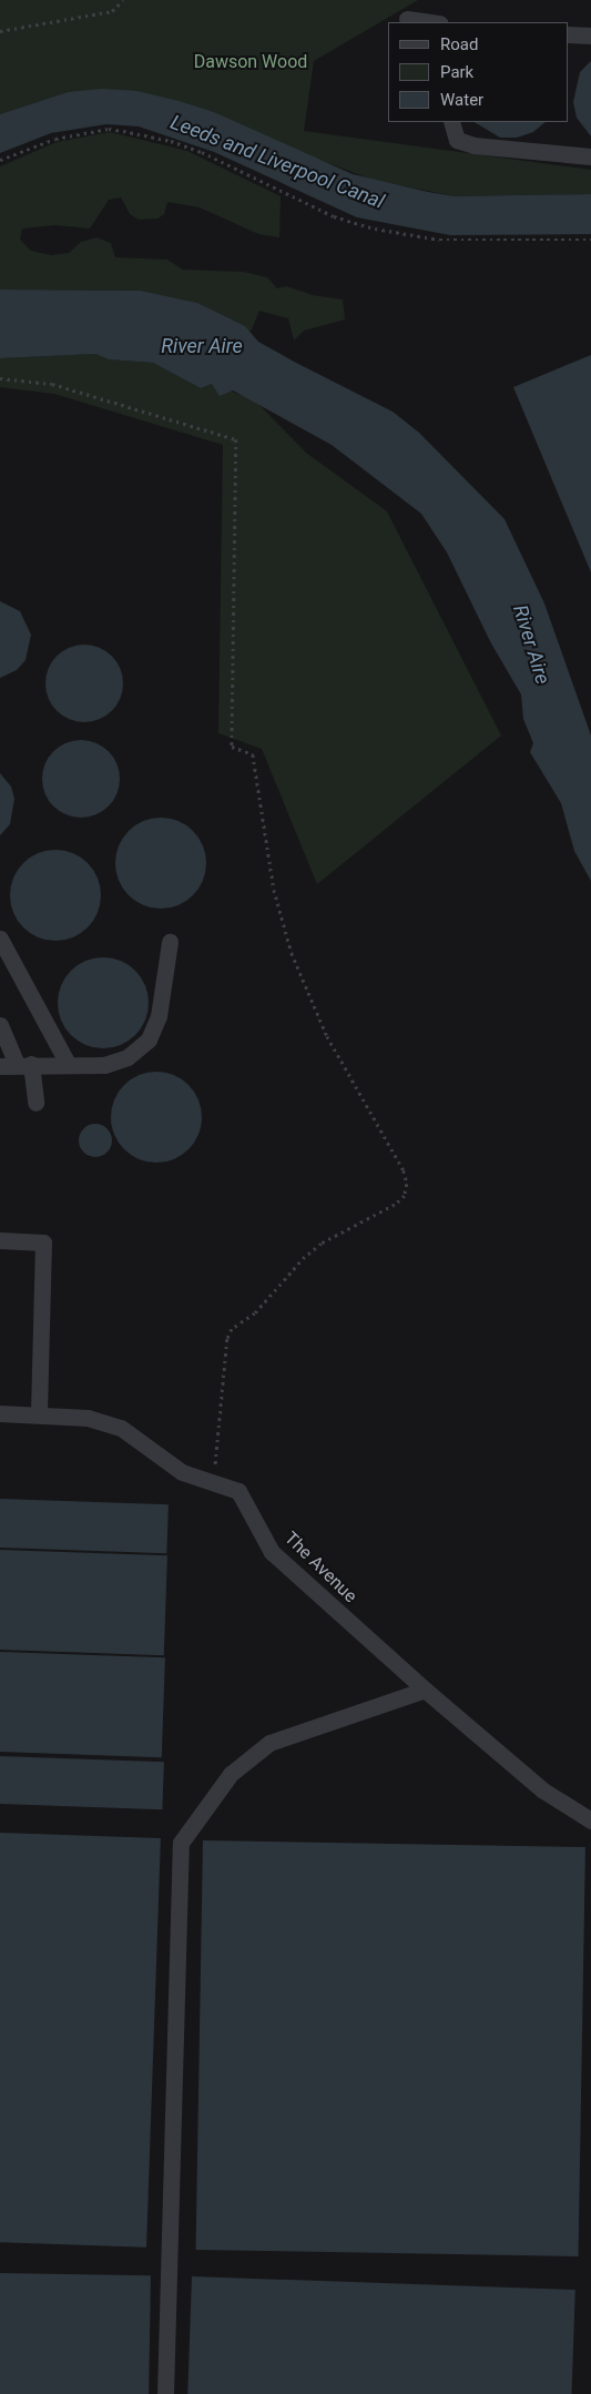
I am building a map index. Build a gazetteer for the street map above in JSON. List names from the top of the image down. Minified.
{"streets":{"street":["The Avenue"]},"water":["Leeds and Liverpool Canal","River Aire"],"parks":["Dawson Wood"],"legend":["Road","Park","Water"]}
